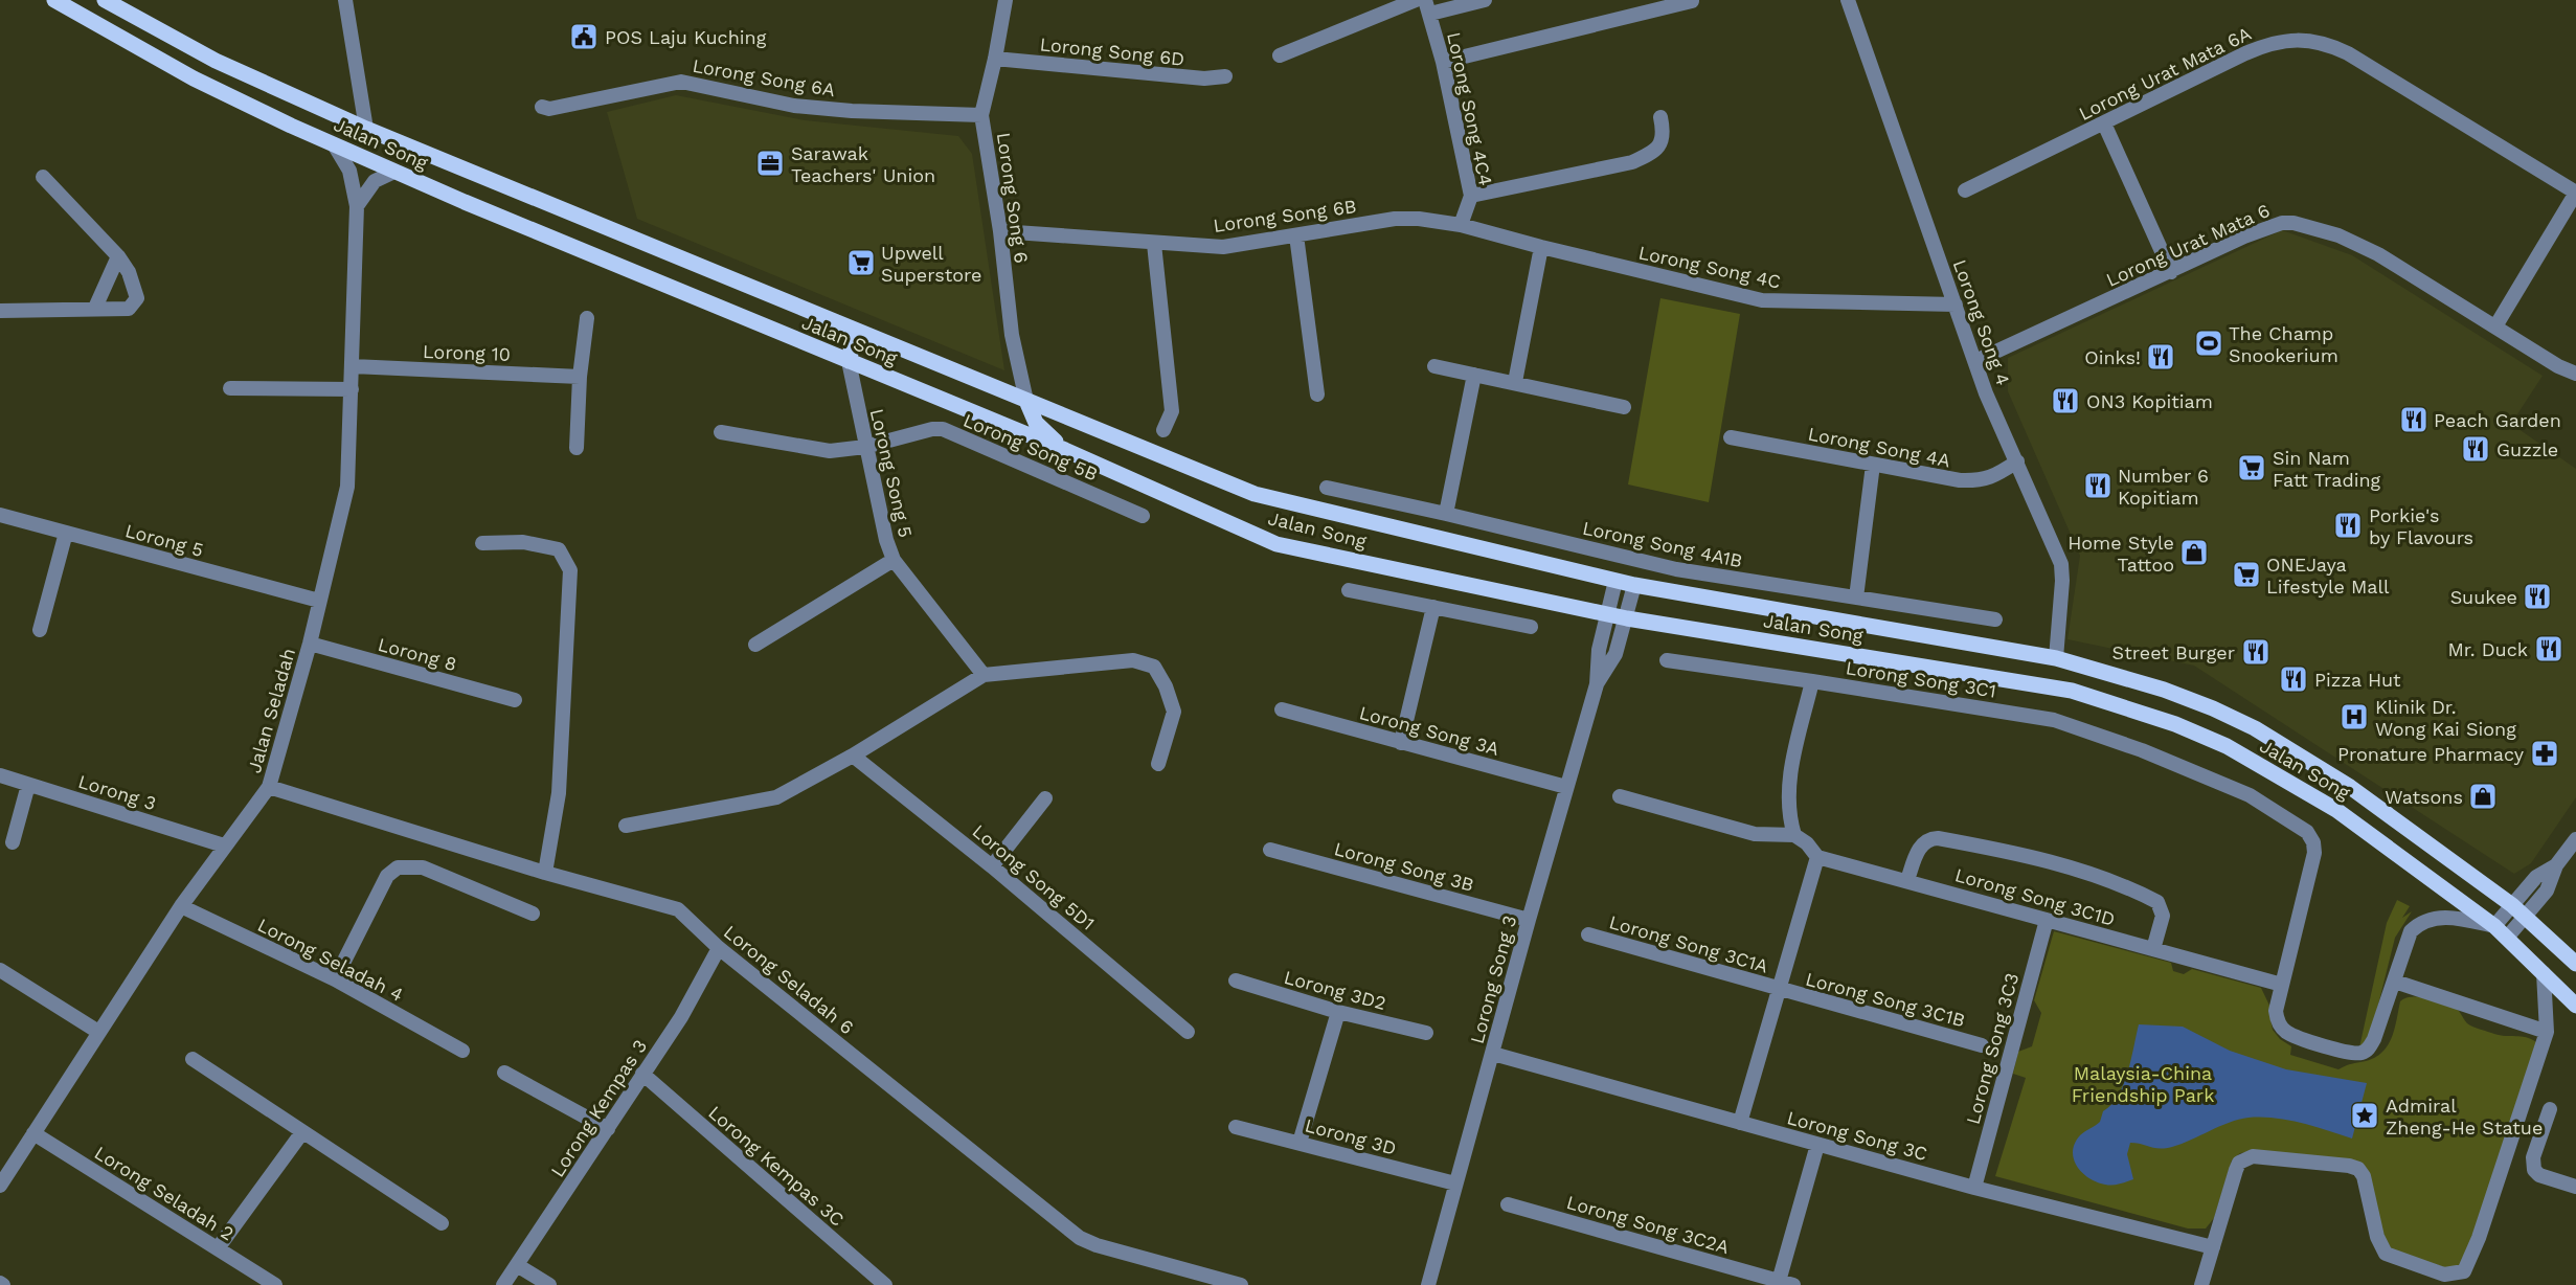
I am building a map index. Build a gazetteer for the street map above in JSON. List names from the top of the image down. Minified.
{"streets":{"main road":["Jalan Song"],"street":["Lorong Song 6D","Lorong Urat Mata 6A","Lorong Song 6A","Lorong Song 4C4","Lorong Song 6","Lorong Song 6B","Lorong Urat Mata 6","Lorong Song 4C","Lorong Song 4","Lorong 10","Lorong Song 5B","Lorong Song 4A","Lorong Song 5","Lorong 5","Lorong Song 4A1B","Lorong 8","Lorong Song 3C1","Jalan Seladah","Lorong Song 3A","Lorong 3","Lorong Song 3B","Lorong Song 5D1","Lorong Song 3C1D","Lorong Song 3C1A","Lorong Seladah 4","Lorong Seladah 6","Lorong Song 3","Lorong 3D2","Lorong Song 3C1B","Lorong Song 3C3","Lorong Kempas 3","Lorong Song 3C","Lorong 3D","Lorong Kempas 3C","Lorong Seladah 2","Lorong Song 3C2A"]},"crossings":[["Lorong Song 6D","Lorong Song 6"],["Lorong Song 6A","Lorong Song 6"],["Lorong Song 4C4","Lorong Song 6B"],["Lorong Song 4C4","Lorong Song 4C"],["Jalan Song","Lorong Song 6"],["Jalan Song","Lorong Song 4"],["Jalan Song","Lorong Song 5"],["Jalan Song","Jalan Seladah"],["Jalan Song","Lorong Song 3"],["Lorong Song 6","Lorong Song 6B"],["Lorong Song 6B","Lorong Song 4C"],["Lorong Urat Mata 6","Lorong Song 4"],["Lorong Song 4C","Lorong Song 4"],["Lorong Song 4","Lorong Song 4A"],["Lorong 10","Jalan Seladah"],["Lorong Song 5B","Lorong Song 5"],["Lorong 5","Jalan Seladah"],["Lorong 8","Jalan Seladah"],["Lorong Song 3C1","Lorong Song 3C1D"],["Jalan Seladah","Lorong 3"],["Jalan Seladah","Lorong Seladah 4"],["Jalan Seladah","Lorong Seladah 6"],["Jalan Seladah","Lorong Seladah 2"],["Lorong Song 3A","Lorong Song 3"],["Lorong Song 3B","Lorong Song 3"],["Lorong Song 3C1D","Lorong Song 3C3"],["Lorong Song 3C1A","Lorong Song 3C1B"],["Lorong Seladah 6","Lorong Kempas 3"],["Lorong Song 3","Lorong Song 3C"],["Lorong Song 3","Lorong 3D"],["Lorong Song 3C3","Lorong Song 3C"],["Lorong Kempas 3","Lorong Kempas 3C"]],"parks":["Malaysia-China Friendship Park"],"places":{"public building":["POS Laju Kuching"],"office":["Sarawak Teachers' Union"],"supermarket":["Upwell Superstore","Sin Nam Fatt Trading","ONEJaya Lifestyle Mall"],"sports":["The Champ Snookerium"],"restaurant":["Oinks!","ON3 Kopitiam","Peach Garden","Guzzle","Number 6 Kopitiam","Porkie's by Flavours","Suukee","Mr. Duck","Street Burger","Pizza Hut"],"shop":["Home Style Tattoo","Watsons"],"hospital":["Klinik Dr. Wong Kai Siong"],"pharmacy":["Pronature Pharmacy"],"place":["Admiral Zheng-He Statue"]}}
